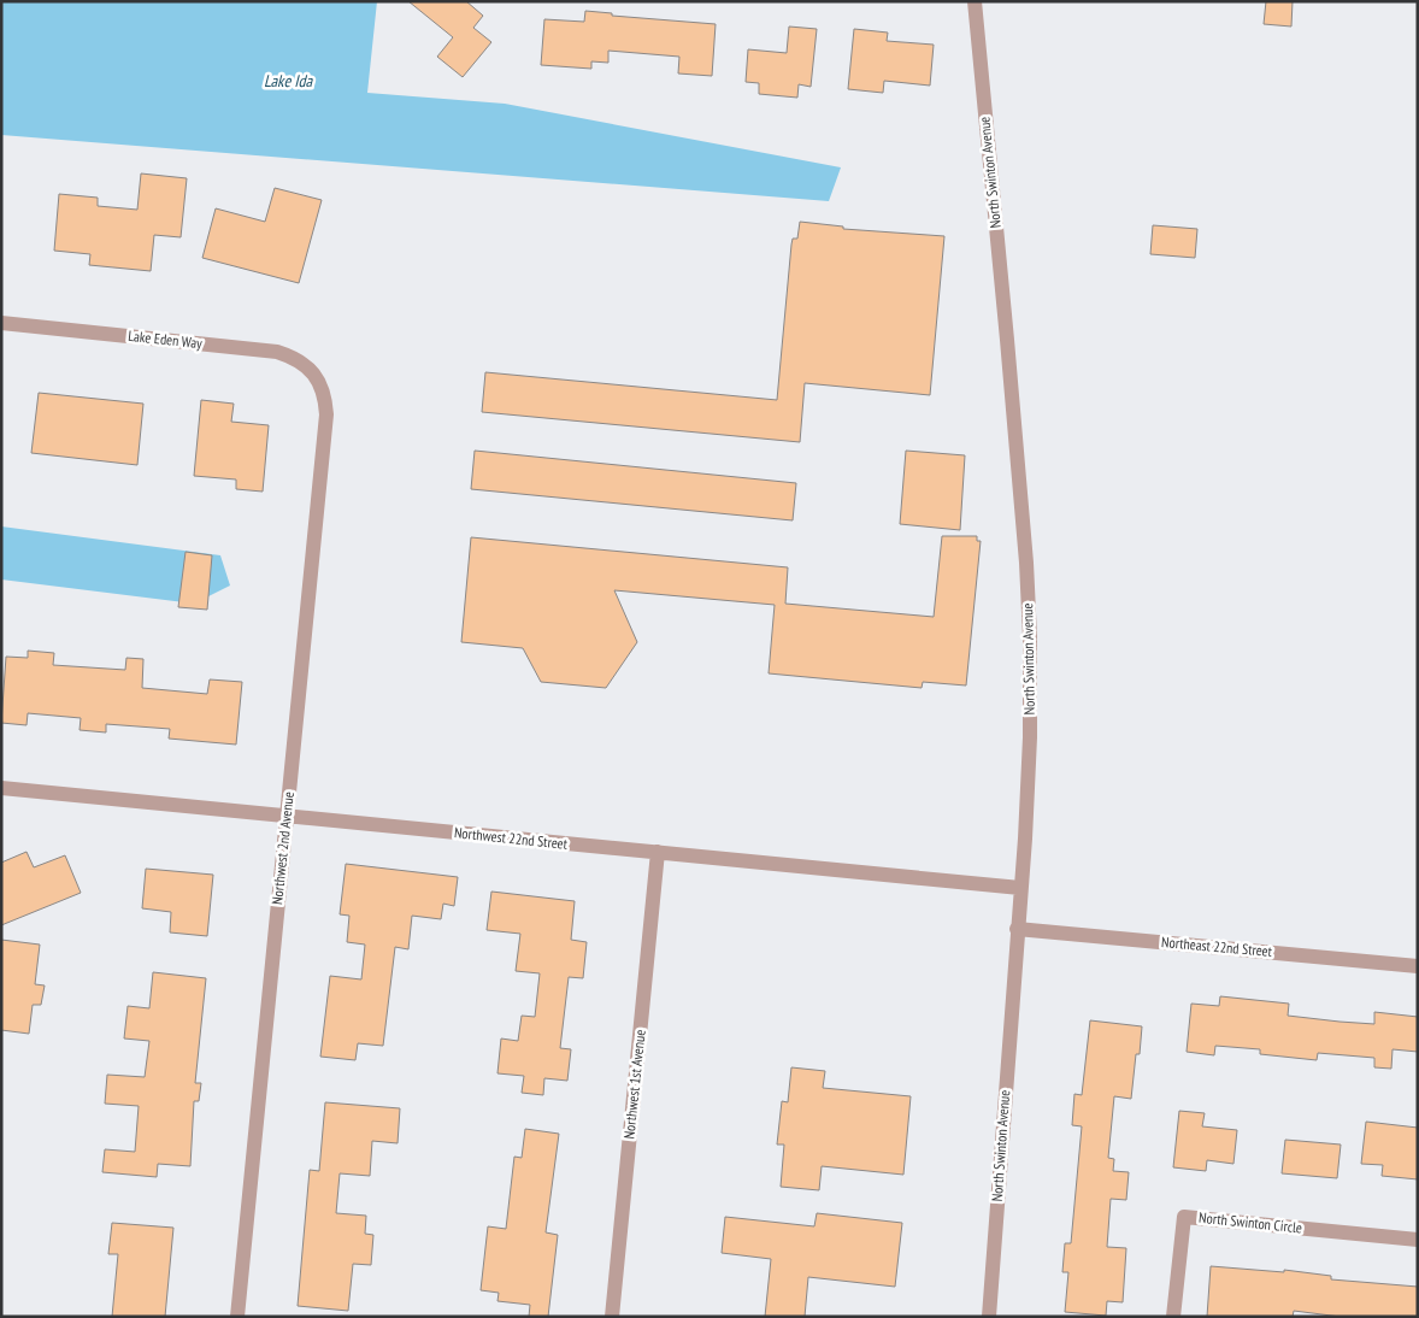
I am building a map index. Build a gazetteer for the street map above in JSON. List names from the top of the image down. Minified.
{"streets":{"street":["North Swinton Avenue","Lake Eden Way","Northwest 22nd Street","Northwest 2nd Avenue","Northeast 22nd Street","Northwest 1st Avenue","North Swinton Circle"]},"crossings":[["North Swinton Avenue","Northwest 22nd Street"],["North Swinton Avenue","Northeast 22nd Street"],["Lake Eden Way","Northwest 2nd Avenue"],["Northwest 22nd Street","Northwest 2nd Avenue"],["Northwest 22nd Street","Northwest 1st Avenue"]],"water":["Lake Ida"]}
